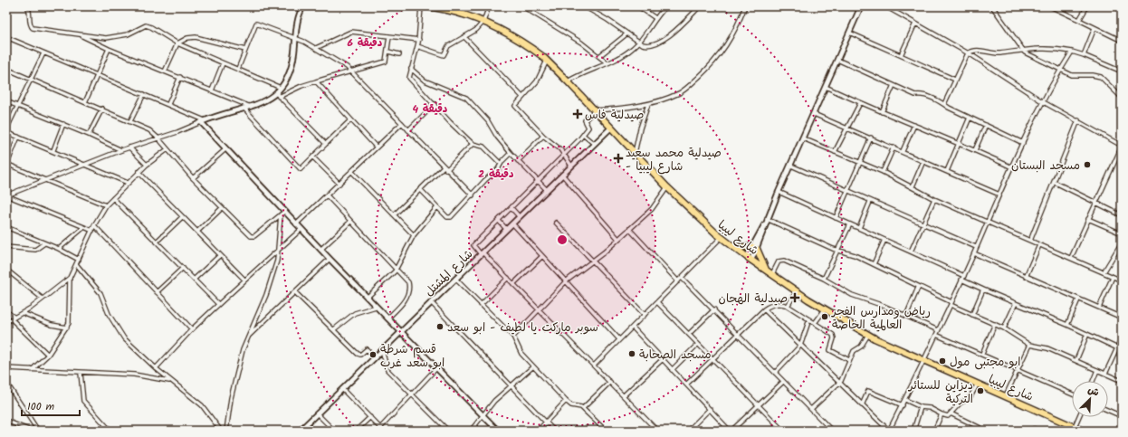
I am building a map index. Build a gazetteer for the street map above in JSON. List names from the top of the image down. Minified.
{"streets":{"highway":["شارع ليبيا"],"street":["شارع المشتل"]},"crossings":[["شارع ليبيا","شارع المشتل"]],"places":{"health":["صيدلية فاس","صيدلية محمد سعيد - شارع ليبيا","صيدلية الهجان"],"other":["مسجد البستان","رياض ومدارس الفجر العالمية الخاصة","سوبر ماركت يا لطيف - ابو سعد","مسجد الصحابة","قسم شرطة ابو سعد غرب","ابو مجتبى مول","ديزاين للستائر التركية"]},"scale_bar":"100 m","north":"top right","rings":["6 دقيقة","4 دقيقة","2 دقيقة"]}
